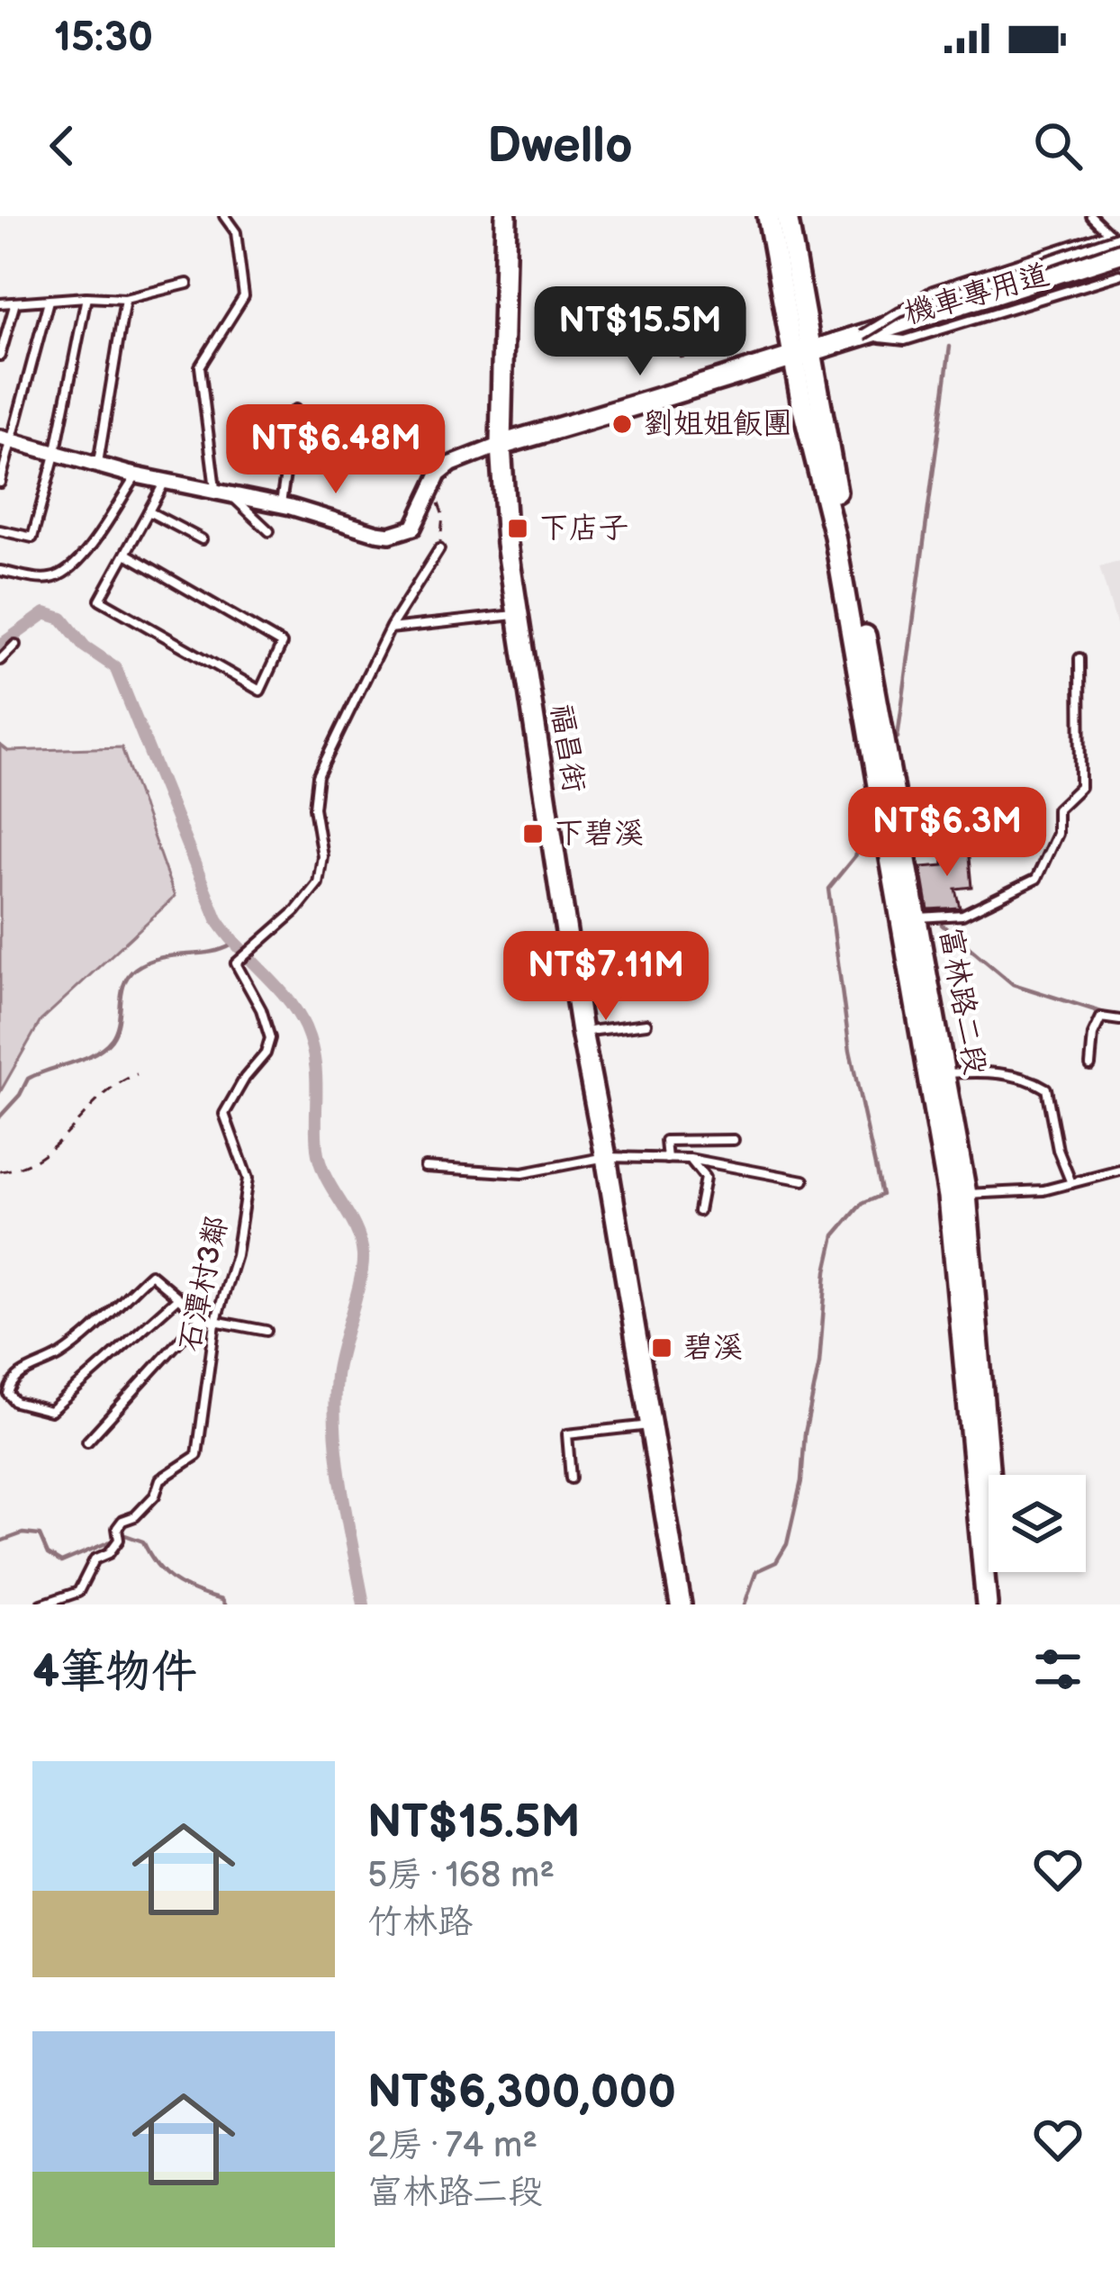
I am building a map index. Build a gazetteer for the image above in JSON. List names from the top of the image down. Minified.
{"streets":{"main road":["福昌街","富林路二段"],"lane":["機車專用道","石潭村3鄰"]},"places":{"other":["劉姐姐飯團"],"transit":["下店子","下碧溪","碧溪"]},"page":{"status":"15:30","header":"Dwello","price":["NT$15.5M","NT$6.48M","NT$6.3M","NT$7.11M"],"heading":"4筆物件","list":[{"name":"NT$15.5M","note":"5房 · 168 m² · 竹林路"},{"name":"NT$6,300,000","note":"2房 · 74 m² · 富林路二段"}]}}
